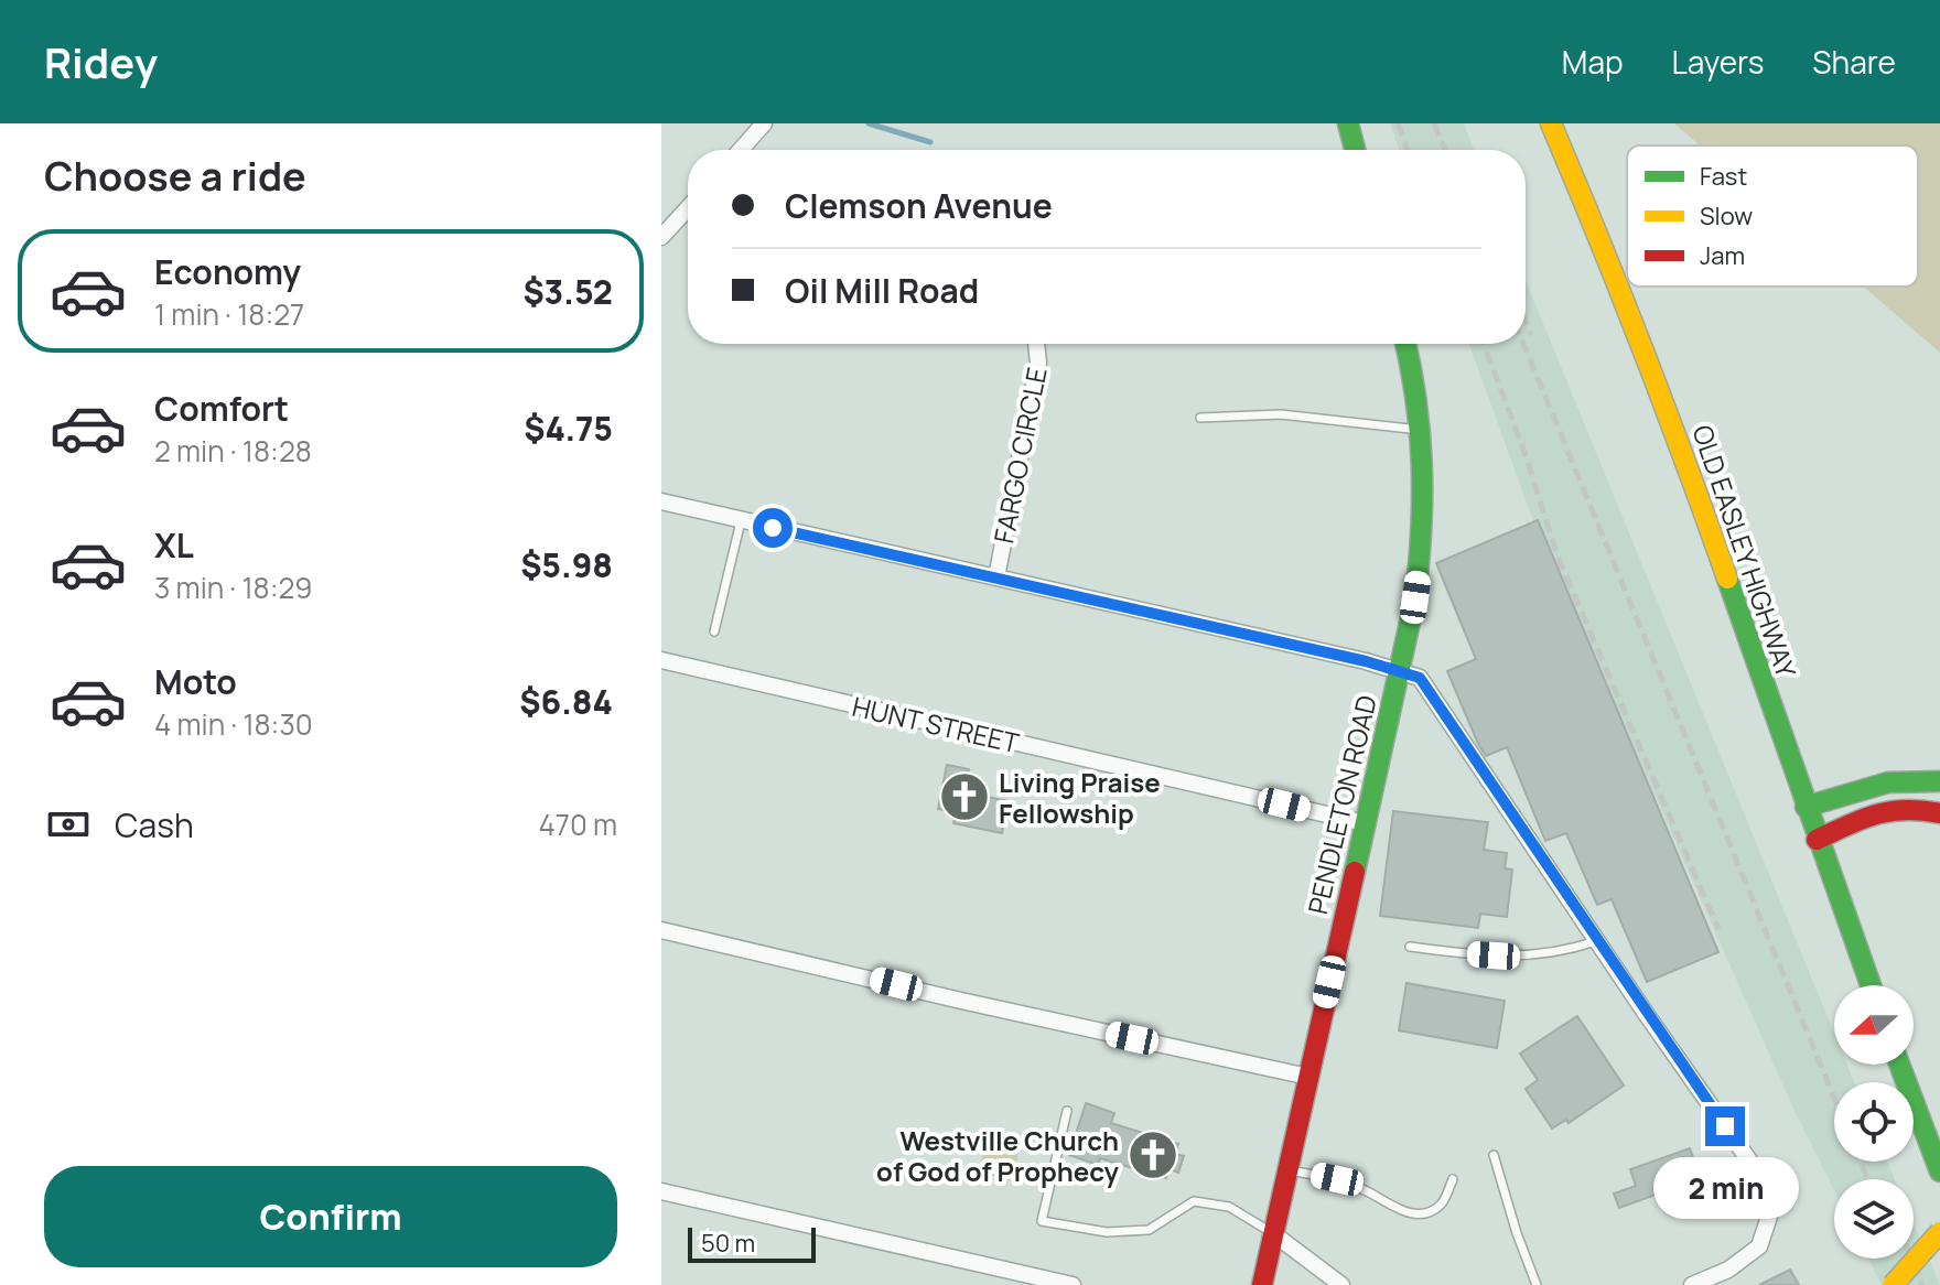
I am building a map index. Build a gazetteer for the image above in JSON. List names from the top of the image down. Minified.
{"streets":{"main road":["OLD EASLEY HIGHWAY","PENDLETON ROAD"],"street":["FARGO CIRCLE","HUNT STREET"]},"crossings":[["HUNT STREET","PENDLETON ROAD"]],"places":{"church":["Living Praise Fellowship","Westville Church of God of Prophecy"]},"legend":["Fast","Slow","Jam"],"scale_bar":"50 m","north":"left","page":{"header":"Ridey","nav":["Map","Layers","Share"],"heading":"Choose a ride","banner":["Clemson Avenue","Oil Mill Road"],"list":[{"name":"Economy","note":"1 min · 18:27","value":"$3.52"},{"name":"Comfort","note":"2 min · 18:28","value":"$4.75"},{"name":"XL","note":"3 min · 18:29","value":"$5.98"},{"name":"Moto","note":"4 min · 18:30","value":"$6.84"}],"pay":["Cash","470 m"],"buttons":"Confirm","bubble":"2 min","scale":"50 m"}}
